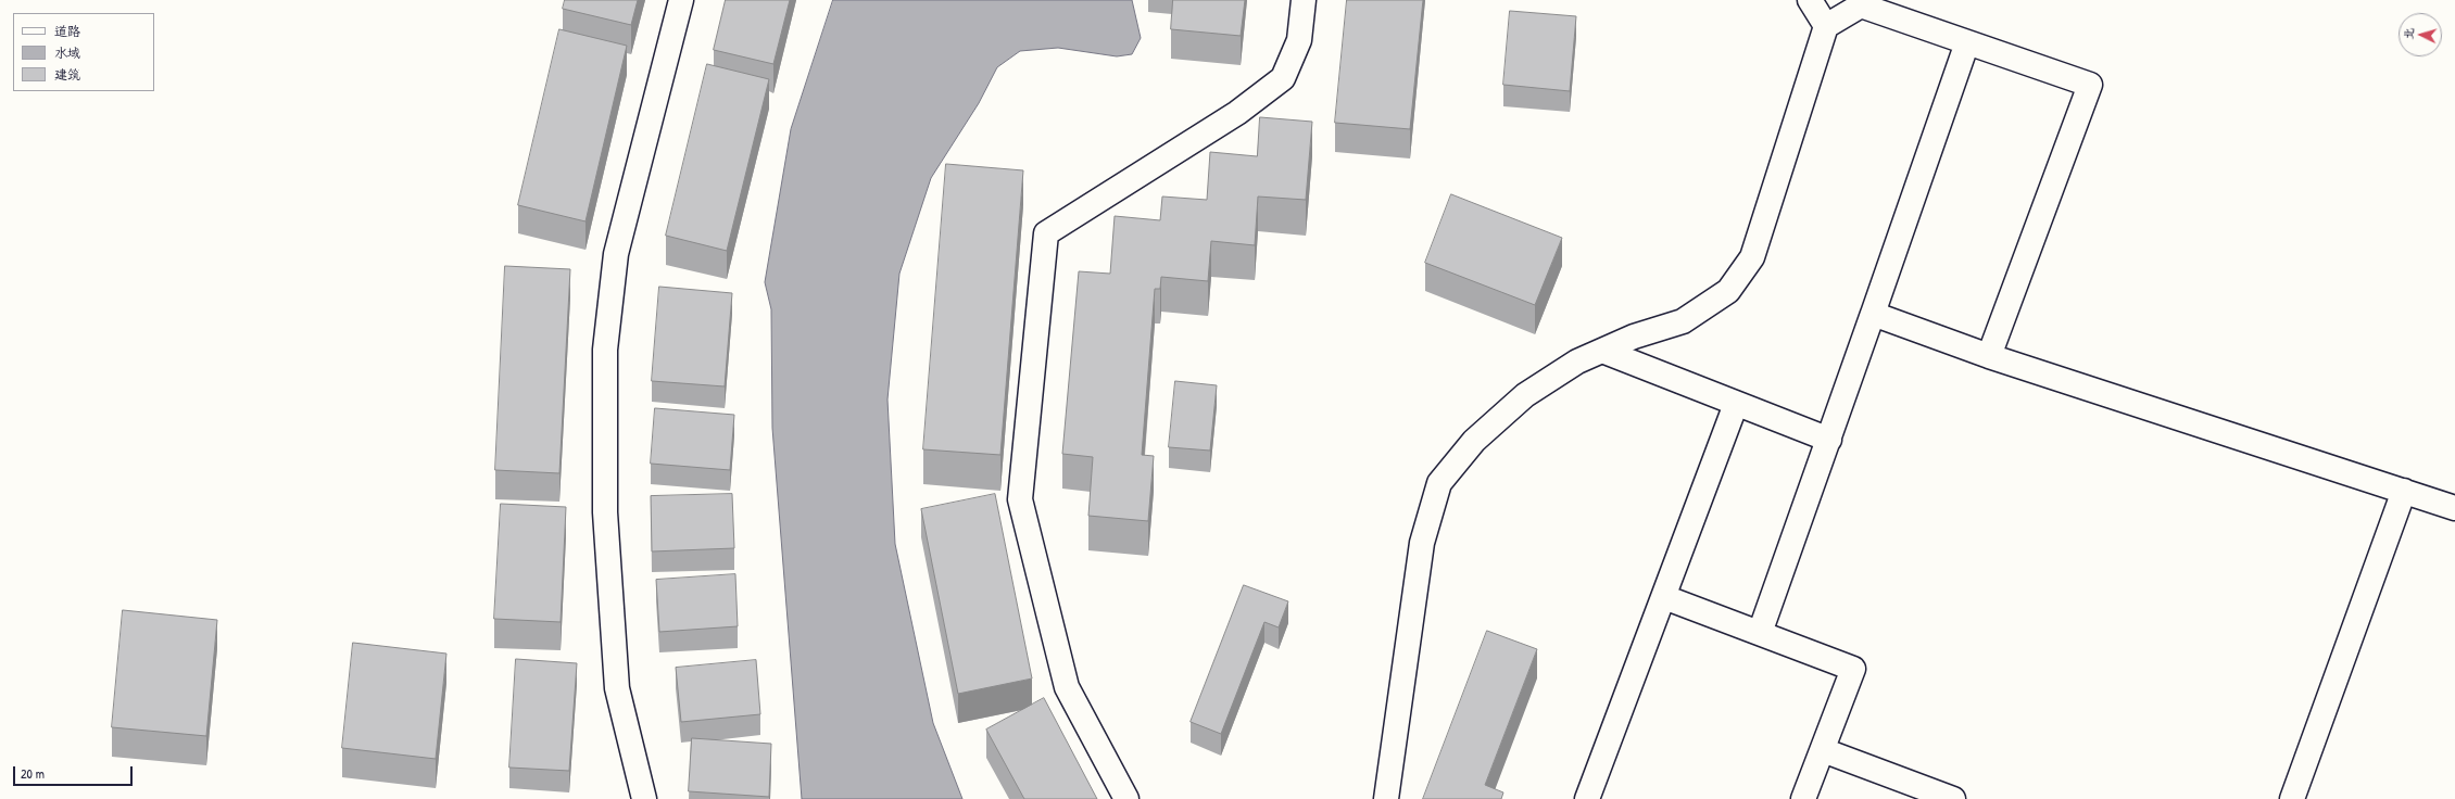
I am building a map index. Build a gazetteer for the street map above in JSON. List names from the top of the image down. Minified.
{"legend":["道路","水域","建筑"],"scale_bar":"20 m","north":"left"}
